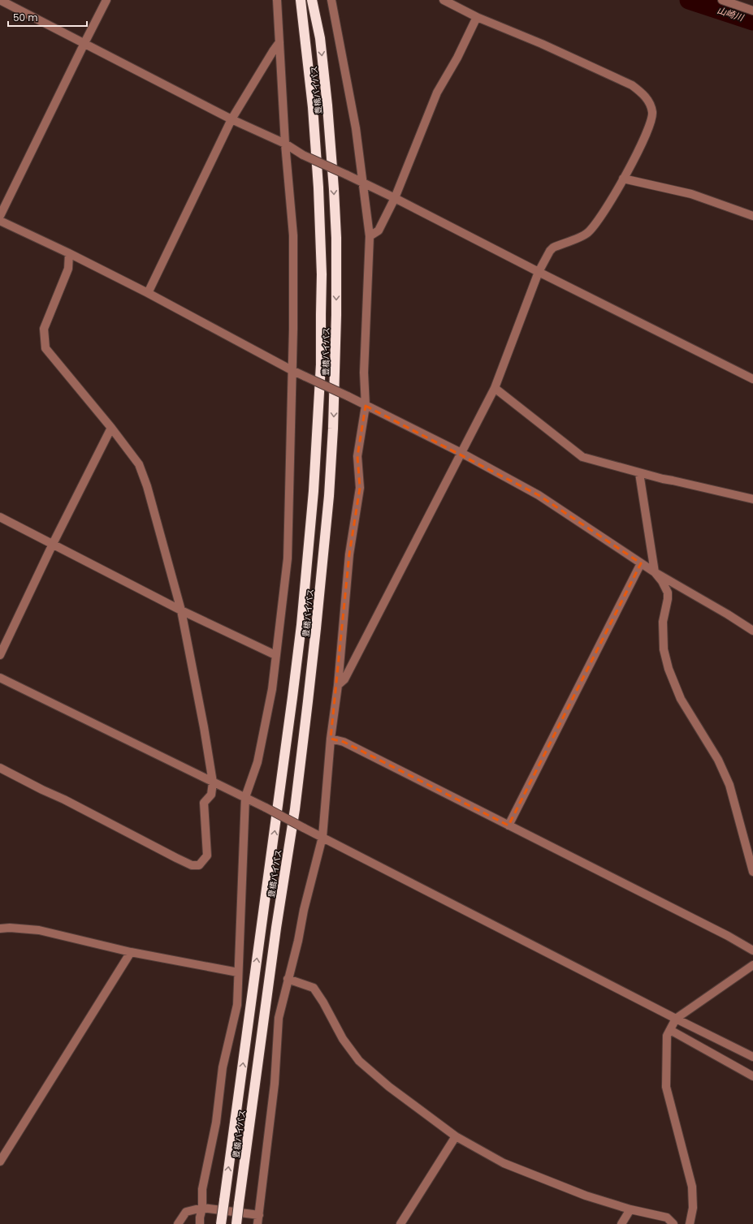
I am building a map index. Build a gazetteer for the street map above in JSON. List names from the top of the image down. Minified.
{"streets":{"highway":["豊橋バイパス"]},"water":["山崎川"],"scale_bar":"50 m"}
